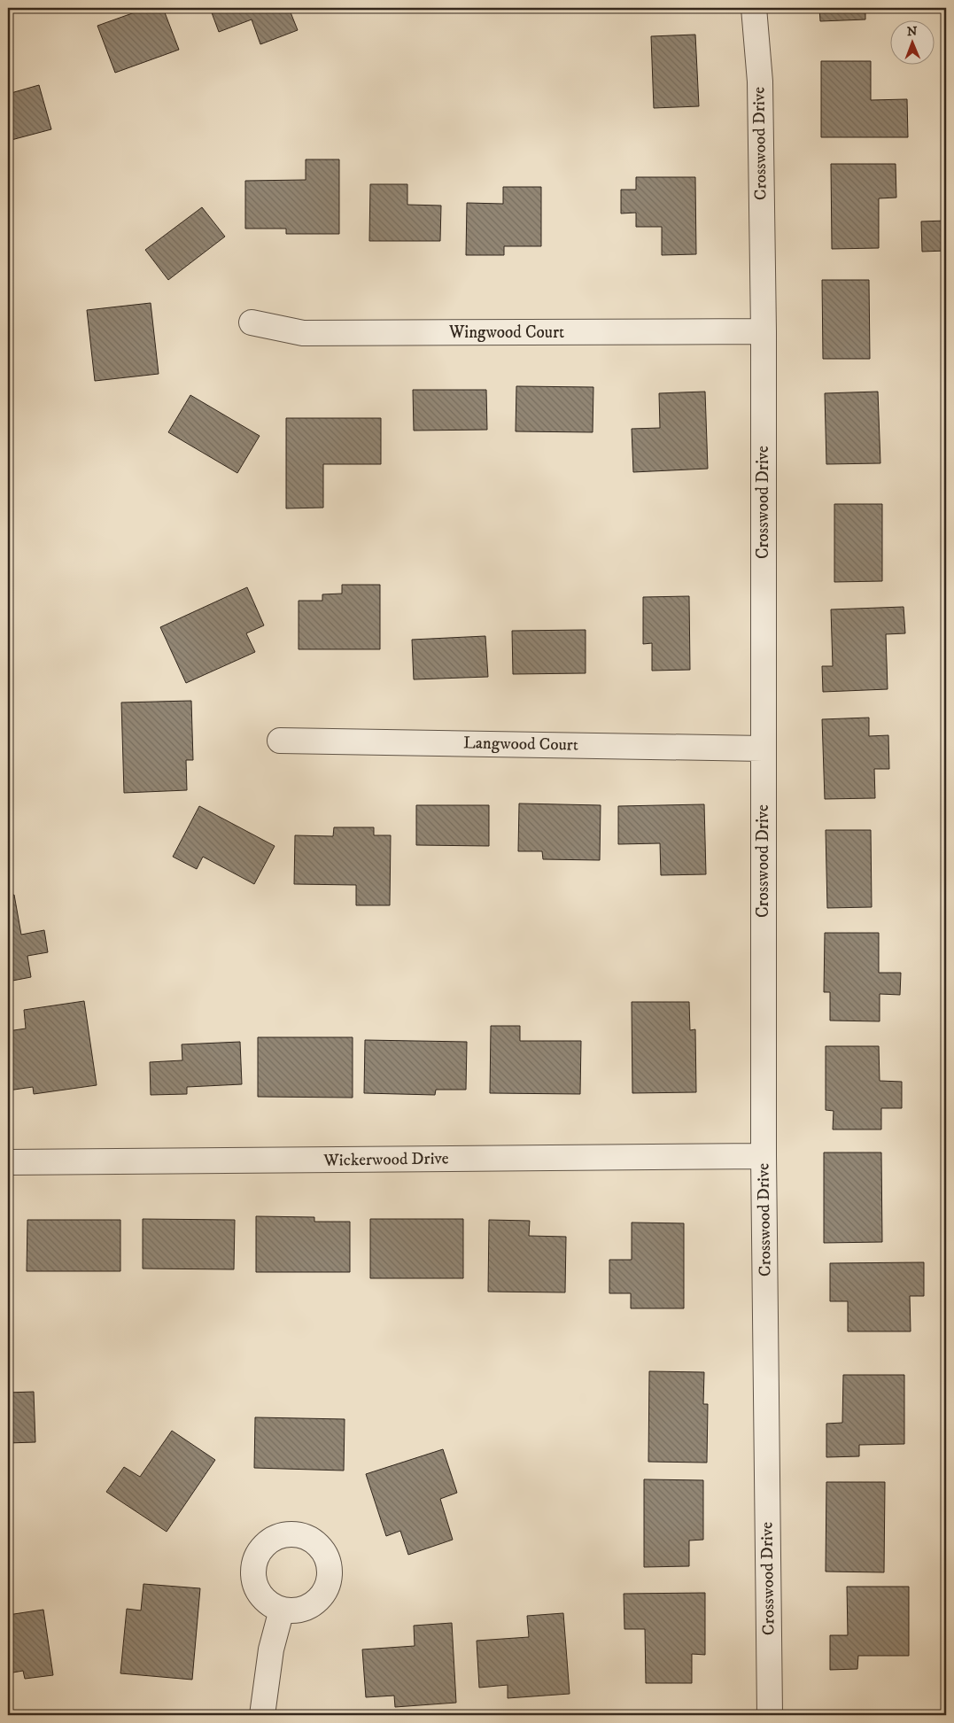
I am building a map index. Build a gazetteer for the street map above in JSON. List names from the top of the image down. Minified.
{"streets":{"street":["Crosswood Drive","Wingwood Court","Langwood Court","Wickerwood Drive"]},"crossings":[["Crosswood Drive","Wingwood Court"],["Crosswood Drive","Langwood Court"],["Crosswood Drive","Wickerwood Drive"]],"north":"top"}
